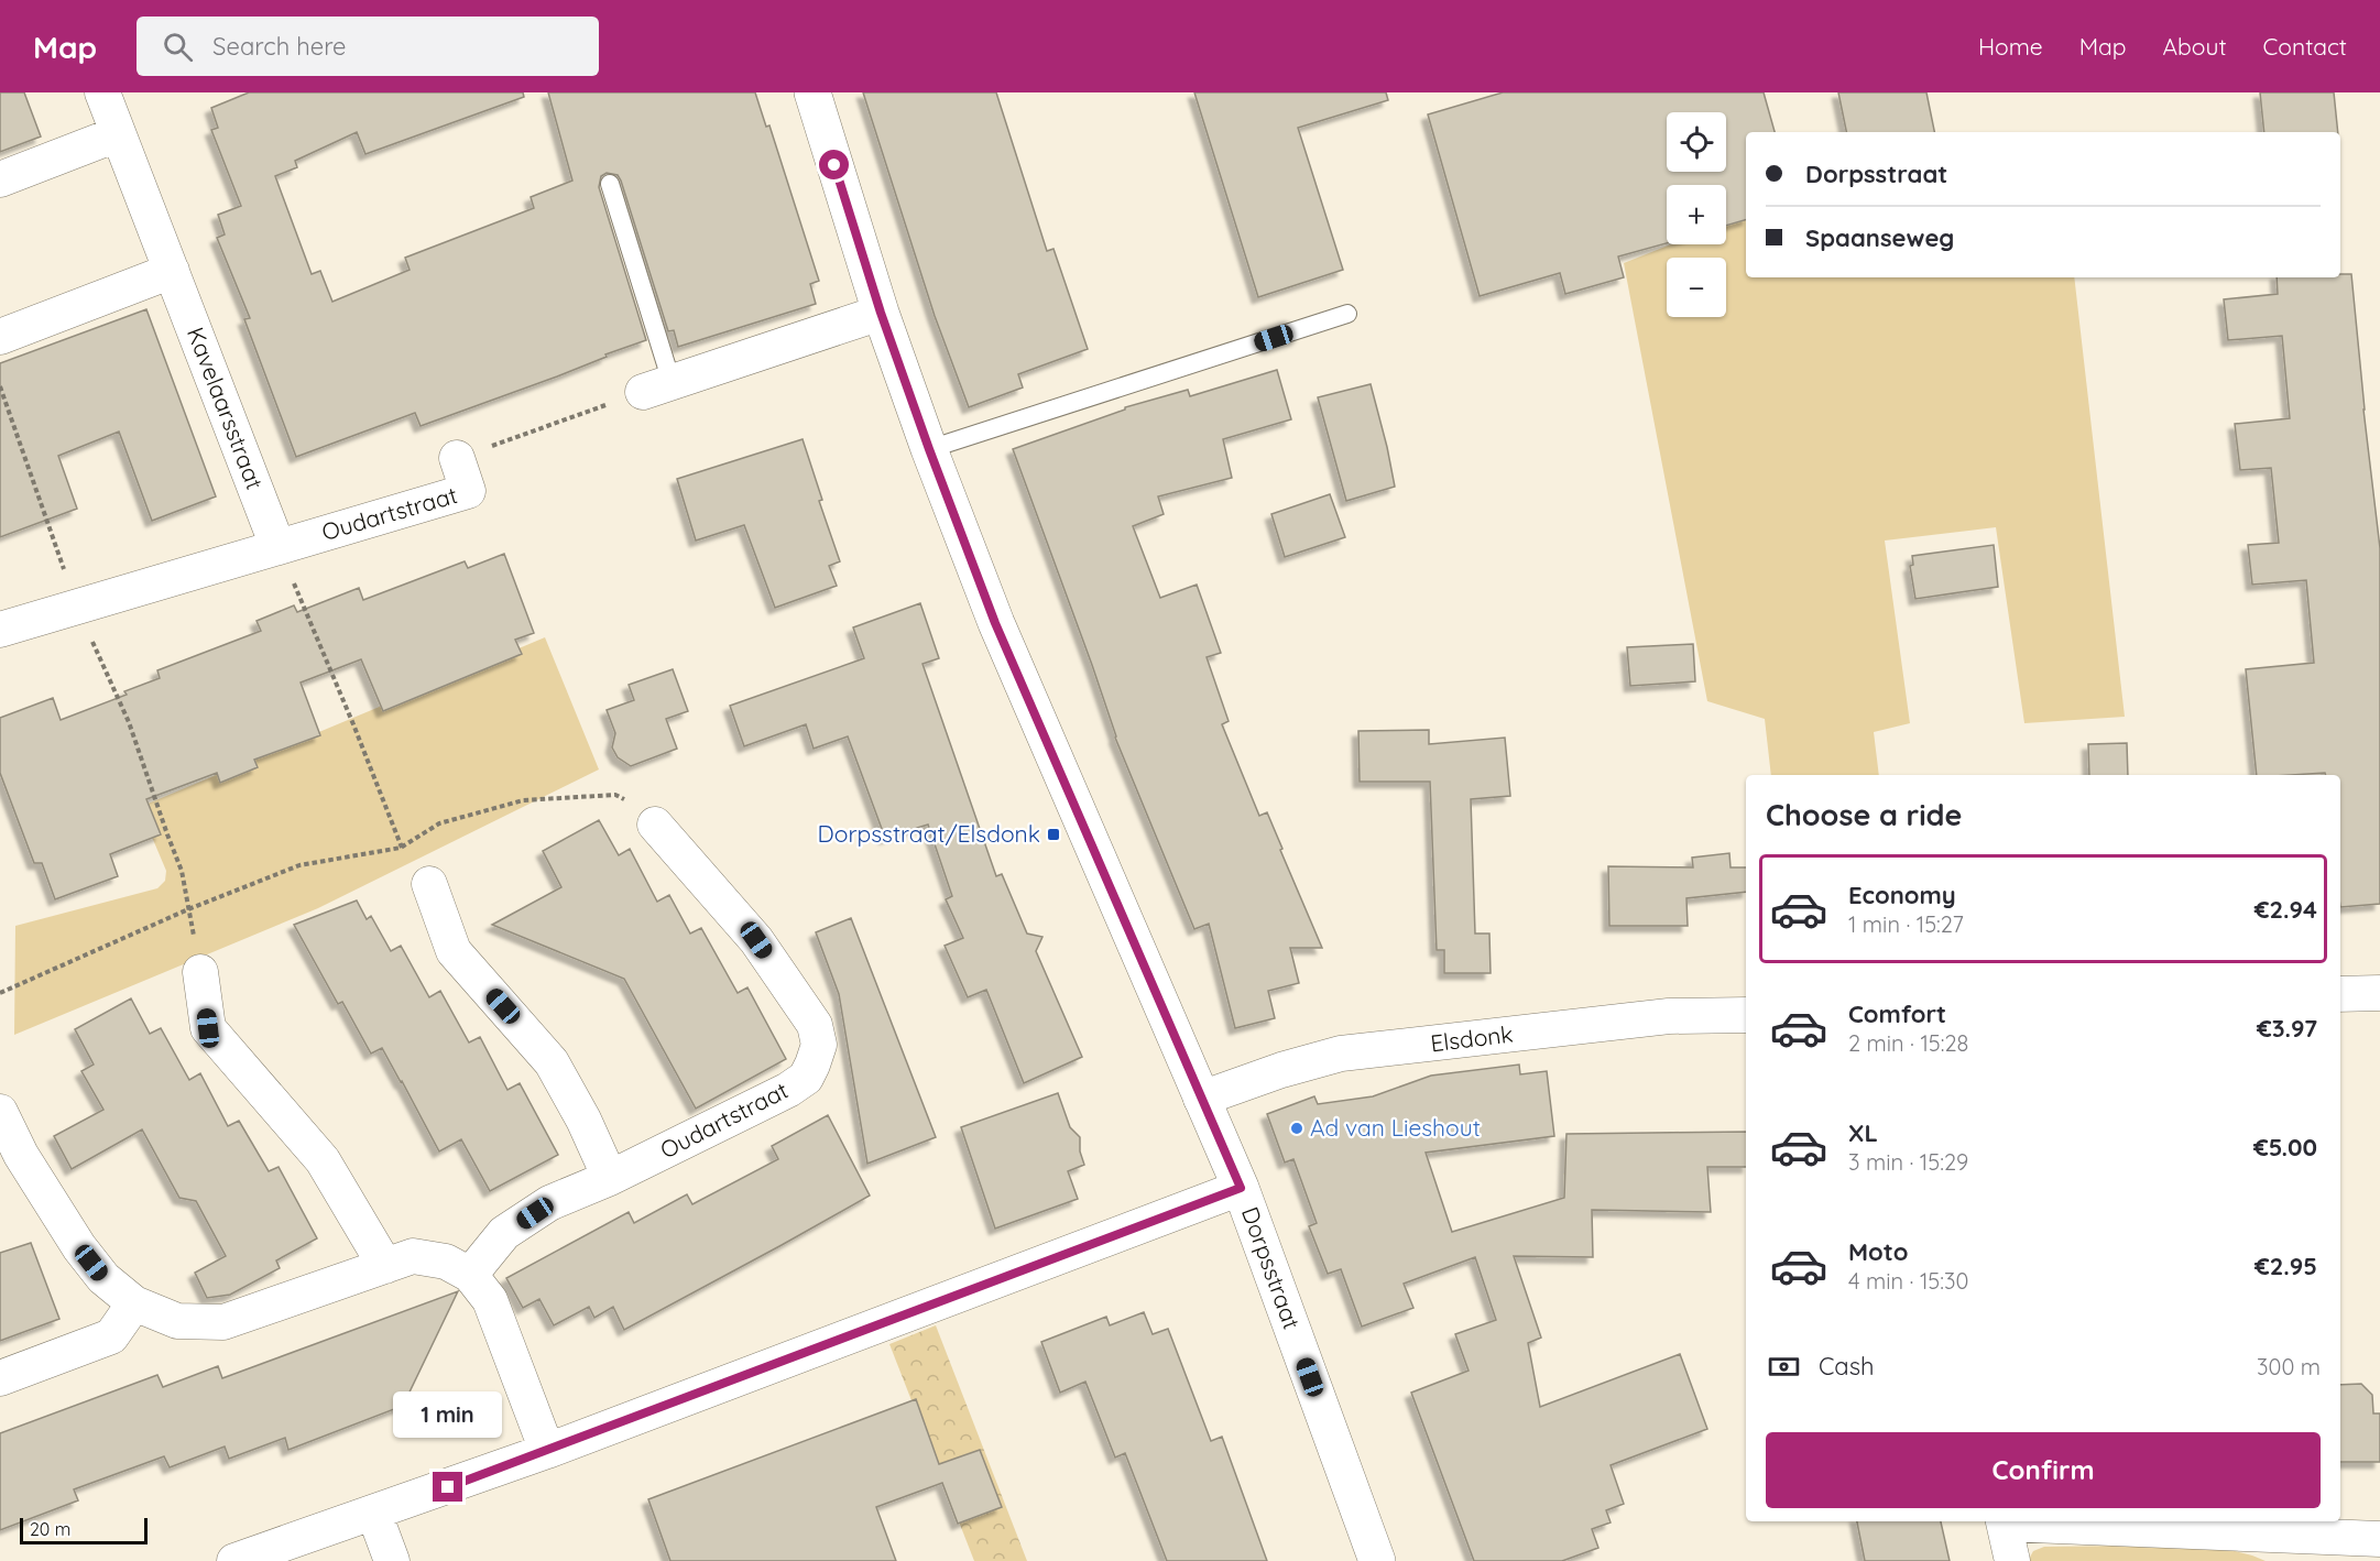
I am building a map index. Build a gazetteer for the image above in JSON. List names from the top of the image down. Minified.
{"streets":{"street":["Kavelaarsstraat","Oudartstraat","Elsdonk","Dorpsstraat"]},"crossings":[["Kavelaarsstraat","Oudartstraat"],["Elsdonk","Dorpsstraat"]],"places":{"transit":["Dorpsstraat/Elsdonk"],"other":["Ad van Lieshout"]},"scale_bar":"20 m","page":{"header":"Map","search":"Search here","nav":["Home","Map","About","Contact"],"map_buttons":["+","−"],"banner":["Dorpsstraat","Spaanseweg"],"heading":"Choose a ride","list":[{"name":"Economy","note":"1 min · 15:27","value":"€2.94"},{"name":"Comfort","note":"2 min · 15:28","value":"€3.97"},{"name":"XL","note":"3 min · 15:29","value":"€5.00"},{"name":"Moto","note":"4 min · 15:30","value":"€2.95"}],"pay":["Cash","300 m"],"bubble":"1 min","buttons":"Confirm","scale":"20 m"}}
